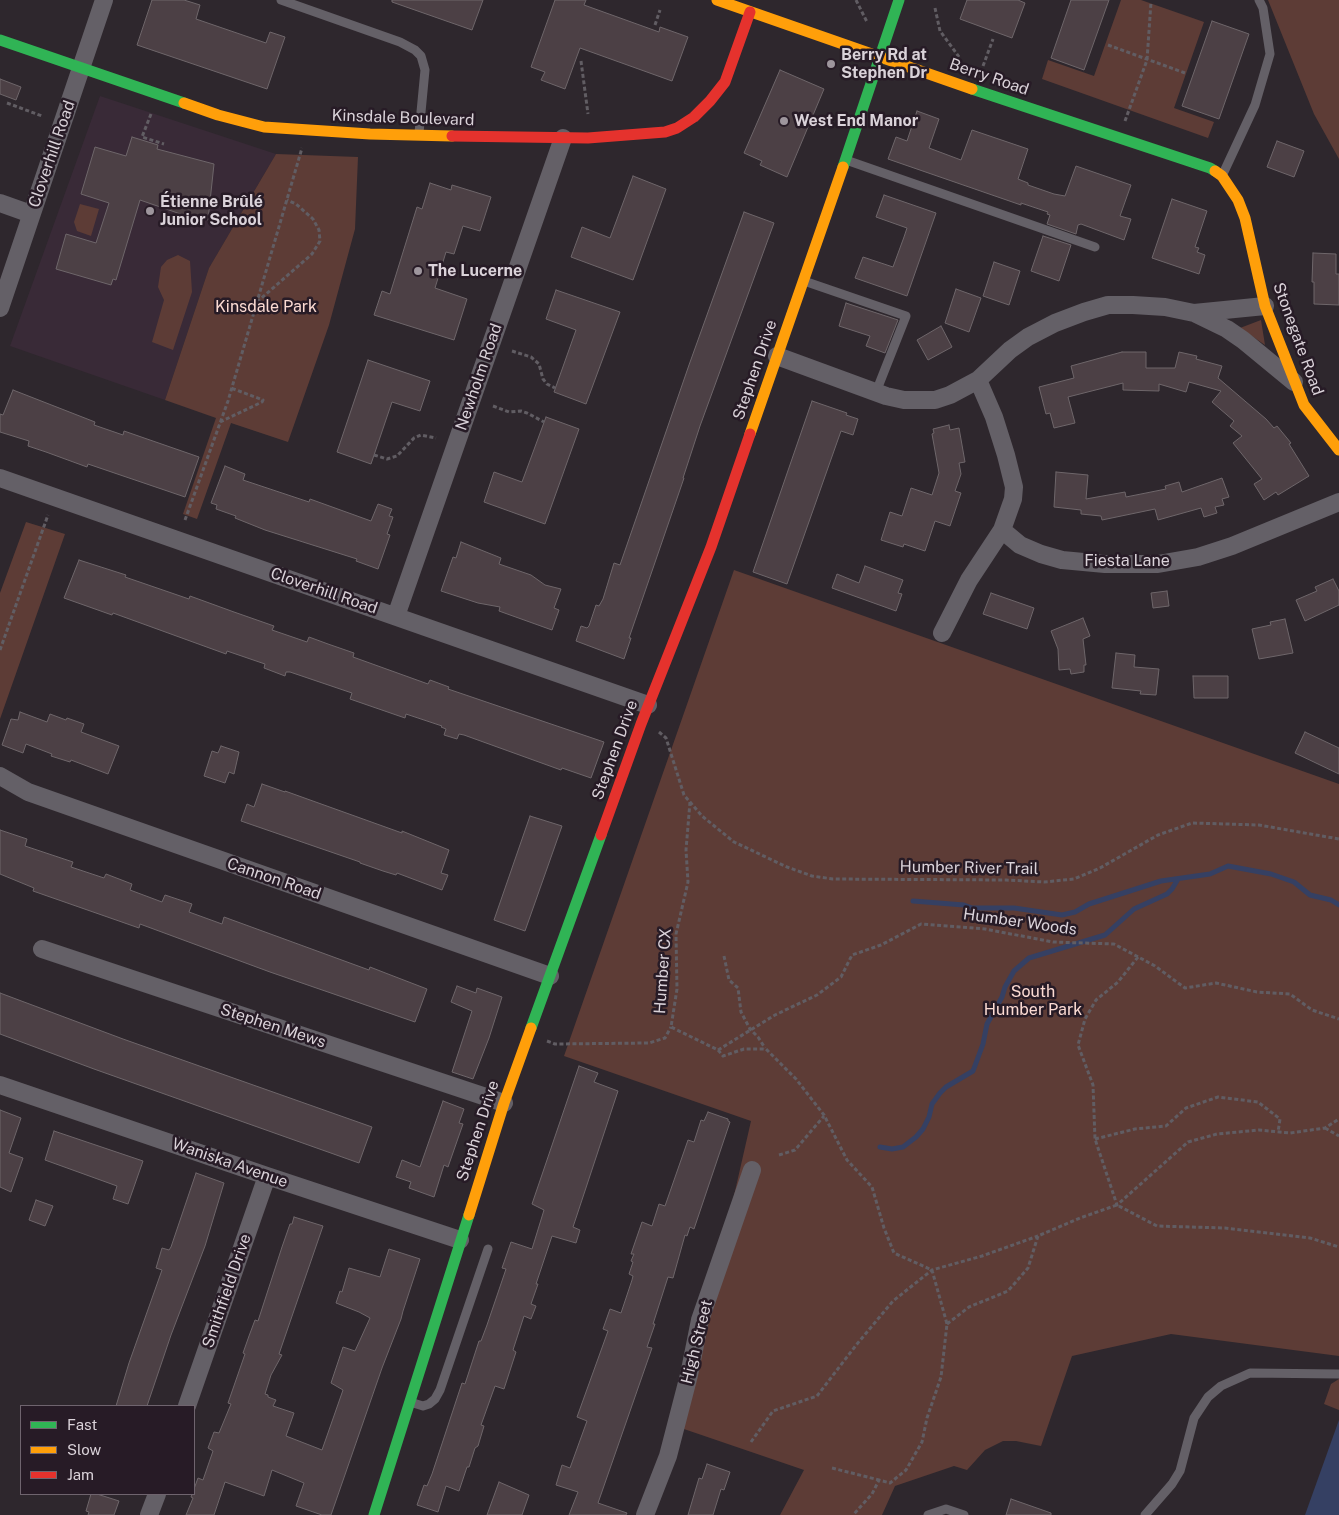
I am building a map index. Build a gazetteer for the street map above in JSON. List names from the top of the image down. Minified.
{"streets":{"street":["Berry Road","Kinsdale Boulevard","Cloverhill Road","Stonegate Road","Stephen Drive","Newholm Road","Fiesta Lane","Cannon Road","Stephen Mews","Waniska Avenue","Smithfield Drive","High Street"],"path":["Humber River Trail","Humber Woods","Humber CX"]},"crossings":[["Berry Road","Kinsdale Boulevard"],["Berry Road","Stonegate Road"],["Berry Road","Stephen Drive"],["Kinsdale Boulevard","Cloverhill Road"],["Kinsdale Boulevard","Newholm Road"],["Cloverhill Road","Stephen Drive"],["Cloverhill Road","Newholm Road"],["Stephen Drive","Cannon Road"],["Stephen Drive","Stephen Mews"],["Stephen Drive","Waniska Avenue"],["Humber River Trail","Humber CX"],["Humber Woods","Humber CX"],["Waniska Avenue","Smithfield Drive"]],"parks":["Kinsdale Park","South Humber Park"],"places":["Berry Rd at Stephen Dr","West End Manor","Étienne Brûlé Junior School","The Lucerne"],"legend":["Fast","Slow","Jam"]}
